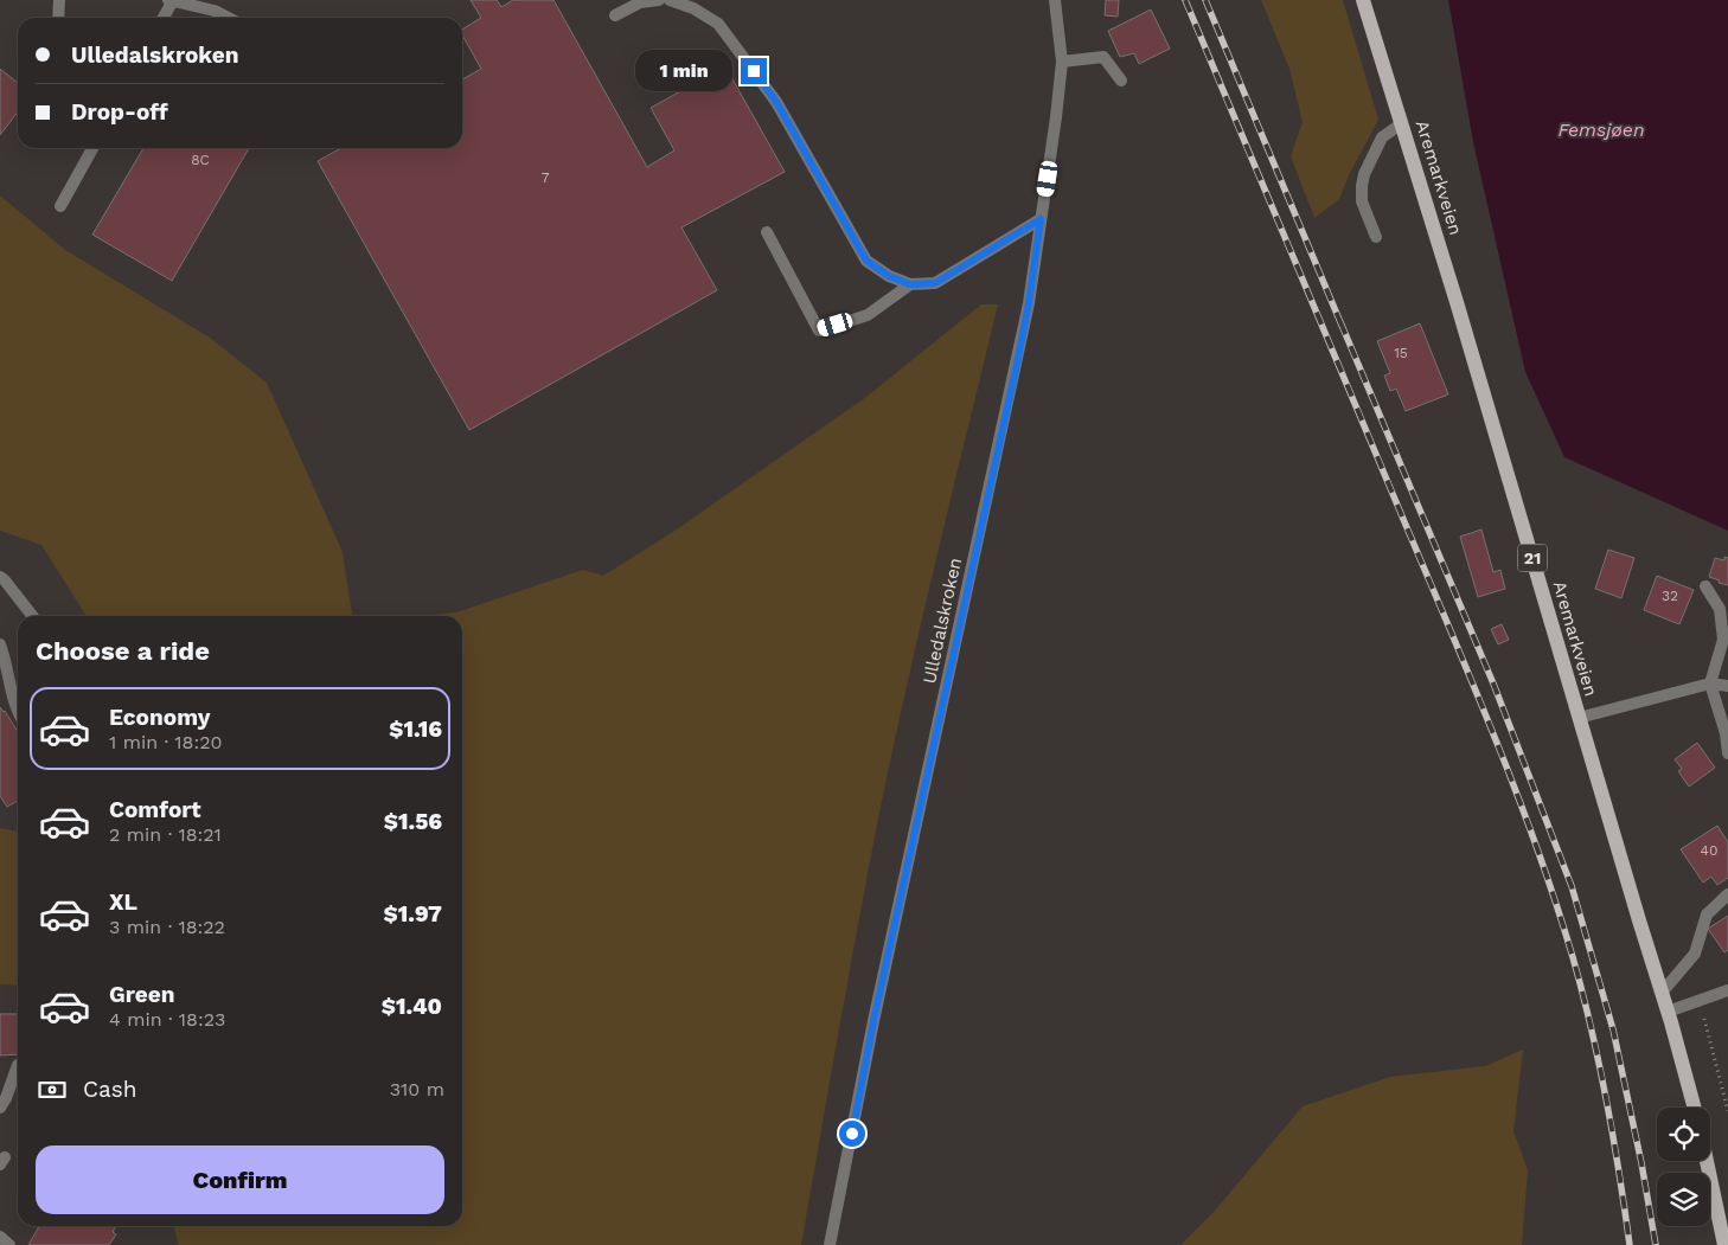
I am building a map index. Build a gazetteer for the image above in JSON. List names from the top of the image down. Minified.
{"streets":{"main road":["Aremarkveien","21"],"street":["Ulledalskroken"]},"water":["Femsjøen"],"house_numbers":["8C","7","15","32","40"],"page":{"banner":["Ulledalskroken","Drop-off"],"bubble":"1 min","heading":"Choose a ride","list":[{"name":"Economy","note":"1 min · 18:20","value":"$1.16"},{"name":"Comfort","note":"2 min · 18:21","value":"$1.56"},{"name":"XL","note":"3 min · 18:22","value":"$1.97"},{"name":"Green","note":"4 min · 18:23","value":"$1.40"}],"pay":["Cash","310 m"],"buttons":"Confirm"}}
